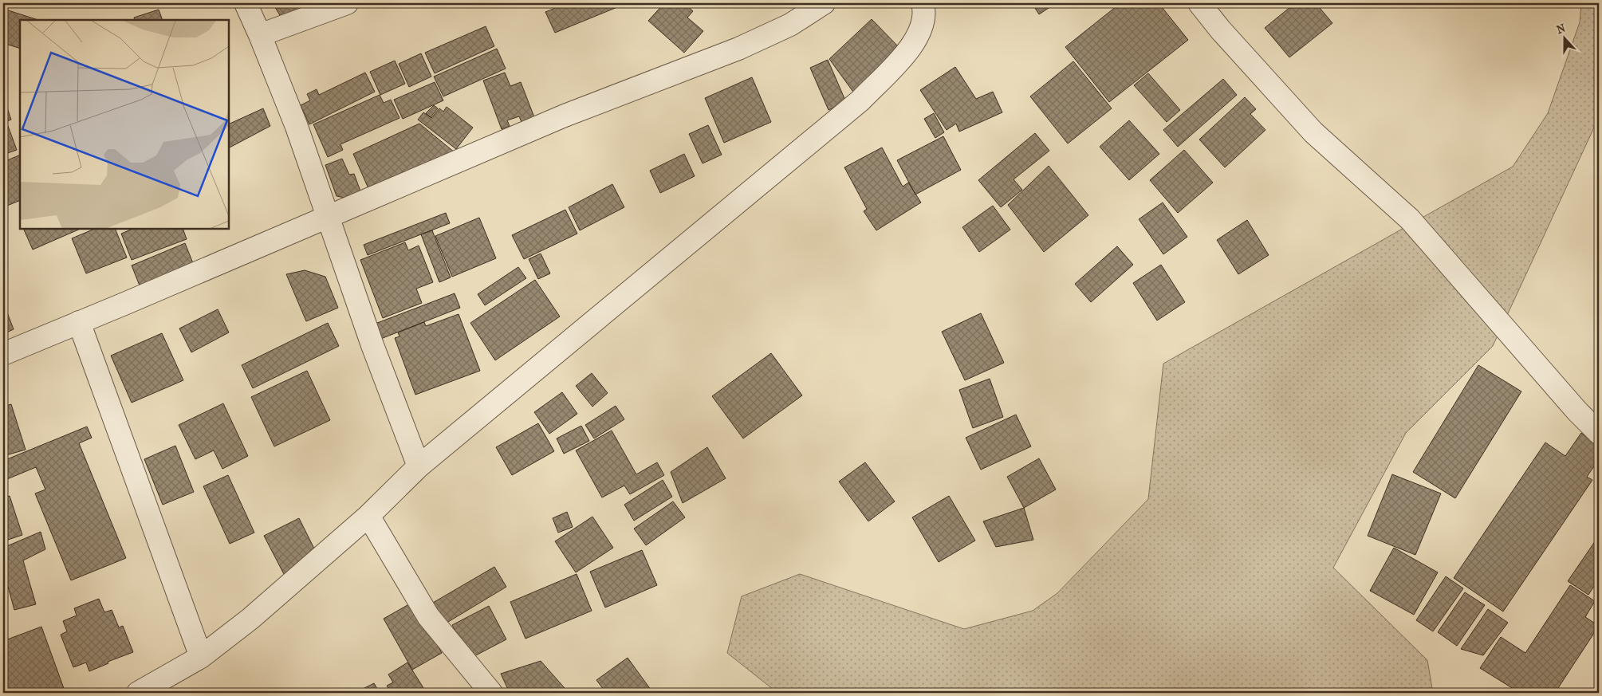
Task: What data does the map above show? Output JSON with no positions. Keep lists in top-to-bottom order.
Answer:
{
  "north": "top"
}
